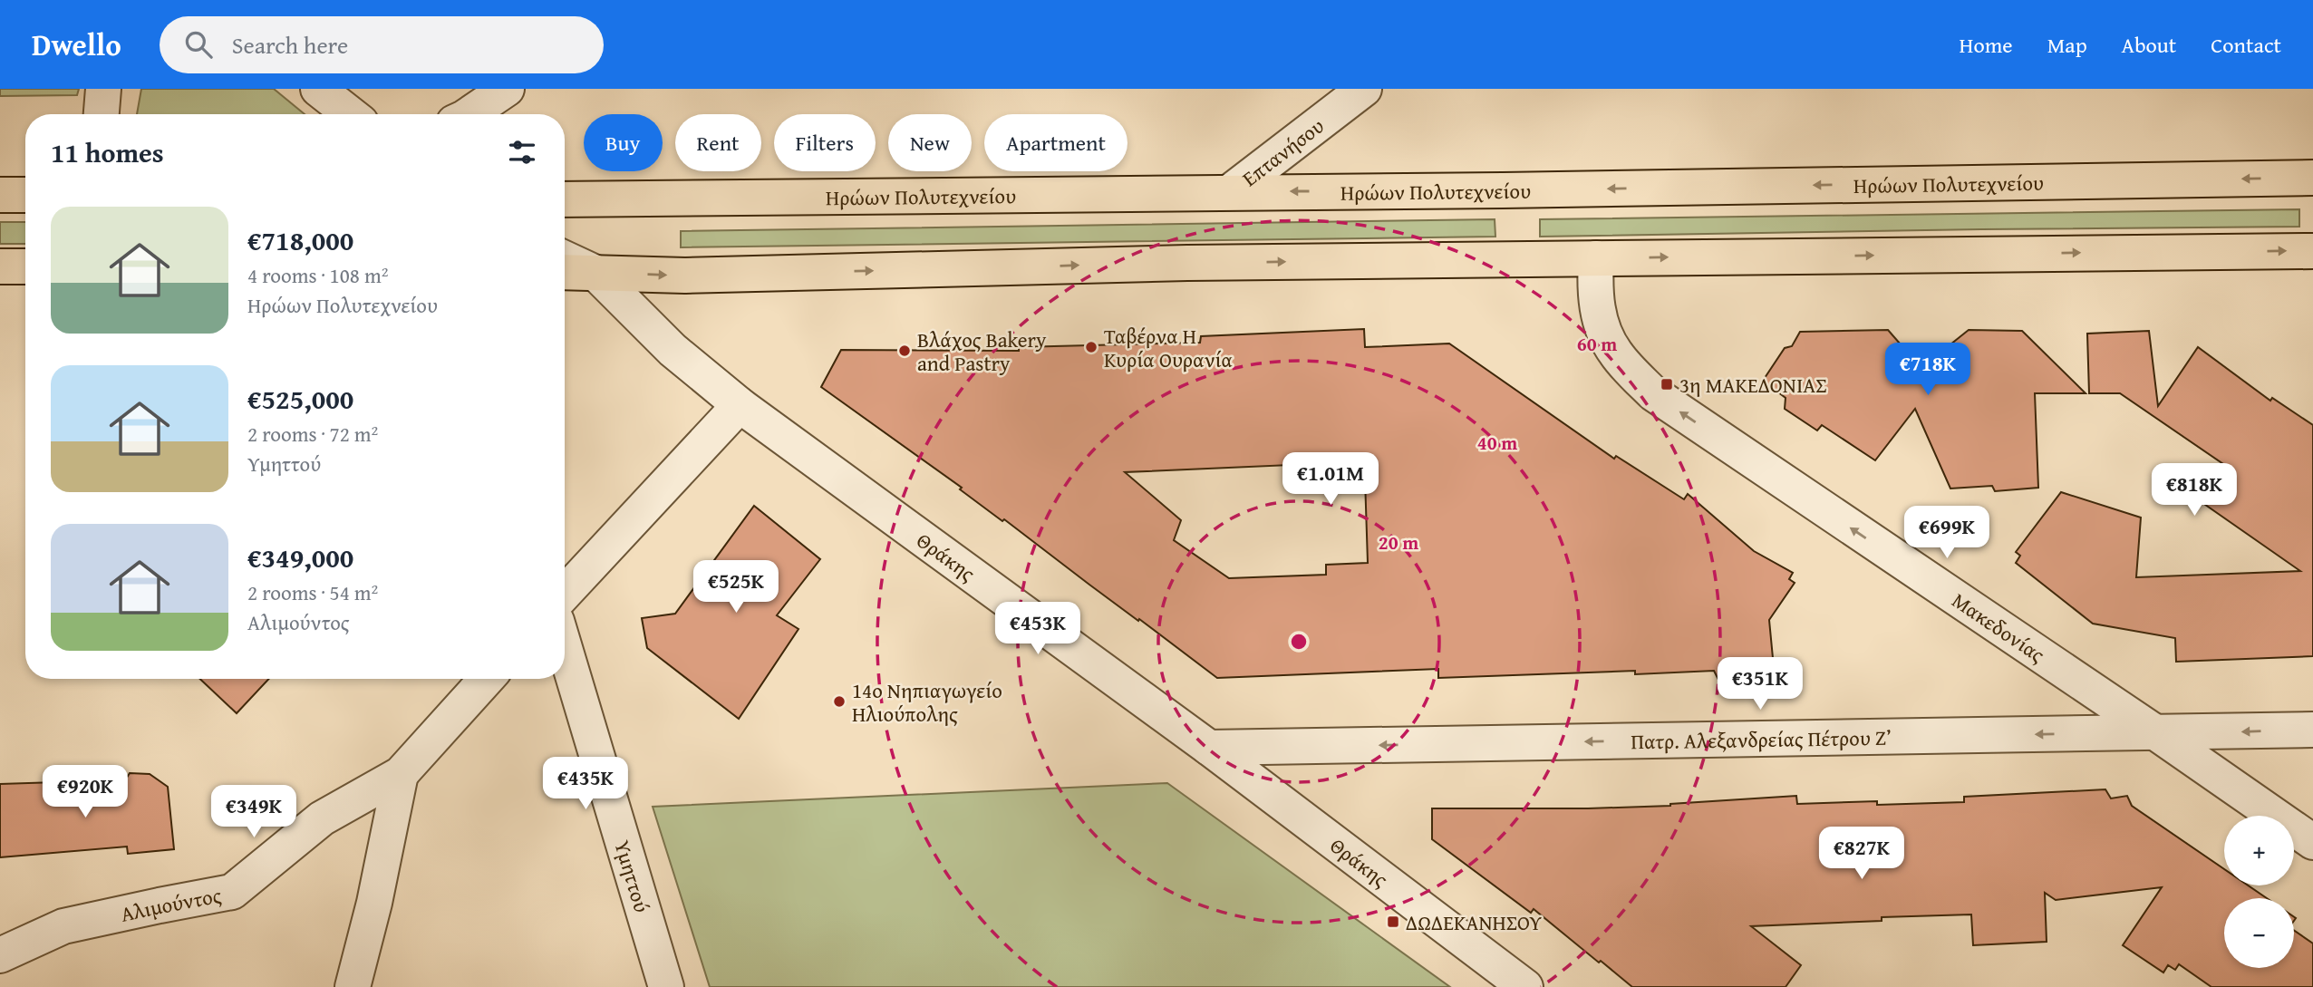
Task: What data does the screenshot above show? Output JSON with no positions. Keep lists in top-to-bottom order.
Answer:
{
  "streets": {
    "main road": ["Ηρώων Πολυτεχνείου"],
    "street": [
      "Επτανήσου",
      "Θράκης",
      "Μακεδονίας",
      "Πατρ. Αλεξανδρείας Πέτρου Ζ’",
      "Υμηττού",
      "Αλιμούντος"
    ]
  },
  "crossings": [
    ["Επτανήσου", "Ηρώων Πολυτεχνείου"],
    ["Θράκης", "Πατρ. Αλεξανδρείας Πέτρου Ζ’"],
    ["Μακεδονίας", "Πατρ. Αλεξανδρείας Πέτρου Ζ’"]
  ],
  "one_way": ["Μακεδονίας", "Πατρ. Αλεξανδρείας Πέτρου Ζ’"],
  "places": {
    "other": ["Ταβέρνα Η Κυρία Ουρανία", "Βλάχος Bakery and Pastry", "14ο Νηπιαγωγείο Ηλιούπολης"],
    "transit": ["3η ΜΑΚΕΔΟΝΙΑΣ", "ΔΩΔΕΚΑΝΗΣΟΥ"]
  },
  "page": {
    "header": "Dwello",
    "search": "Search here",
    "nav": [
      "Home",
      "Map",
      "About",
      "Contact"
    ],
    "chip": [
      "Buy",
      "Rent",
      "Filters",
      "New",
      "Apartment"
    ],
    "heading": "11 homes",
    "list": [
      {
        "name": "€718,000",
        "note": "4 rooms · 108 m² · Ηρώων Πολυτεχνείου"
      },
      {
        "name": "€525,000",
        "note": "2 rooms · 72 m² · Υμηττού"
      },
      {
        "name": "€349,000",
        "note": "2 rooms · 54 m² · Αλιμούντος"
      }
    ],
    "price": [
      "€718K",
      "€1.01M",
      "€818K",
      "€699K",
      "€525K",
      "€453K",
      "€351K",
      "€435K",
      "€920K",
      "€349K",
      "€827K"
    ],
    "map_buttons": ["+", "−"]
  },
  "rings": ["60 m", "40 m", "20 m"]
}
